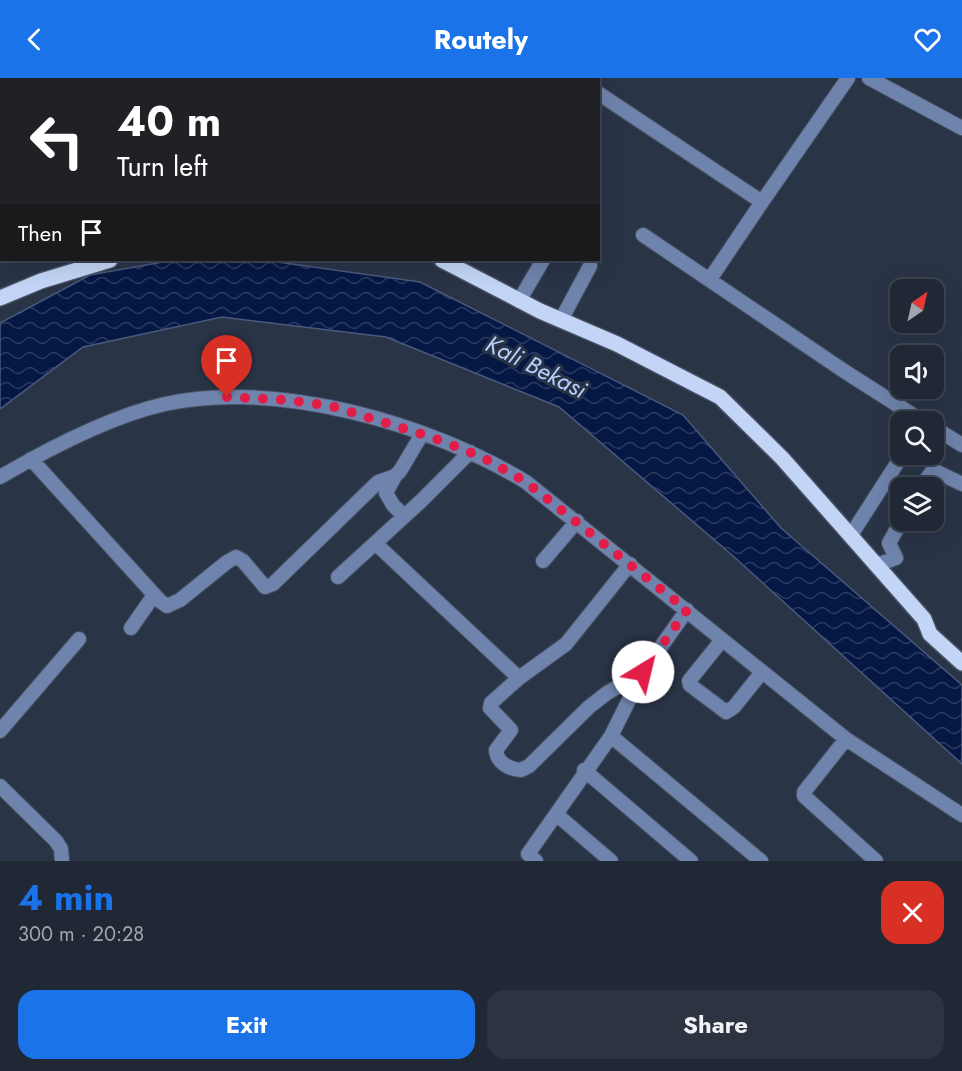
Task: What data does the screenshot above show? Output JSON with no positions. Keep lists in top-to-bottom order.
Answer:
{
  "water": ["Kali Bekasi"],
  "north": "top right",
  "page": {
    "header": "Routely",
    "turn": ["40 m", "Turn left"],
    "then": "Then",
    "heading": ["4 min", "300 m · 20:28"],
    "buttons": ["Exit", "Share"]
  }
}
